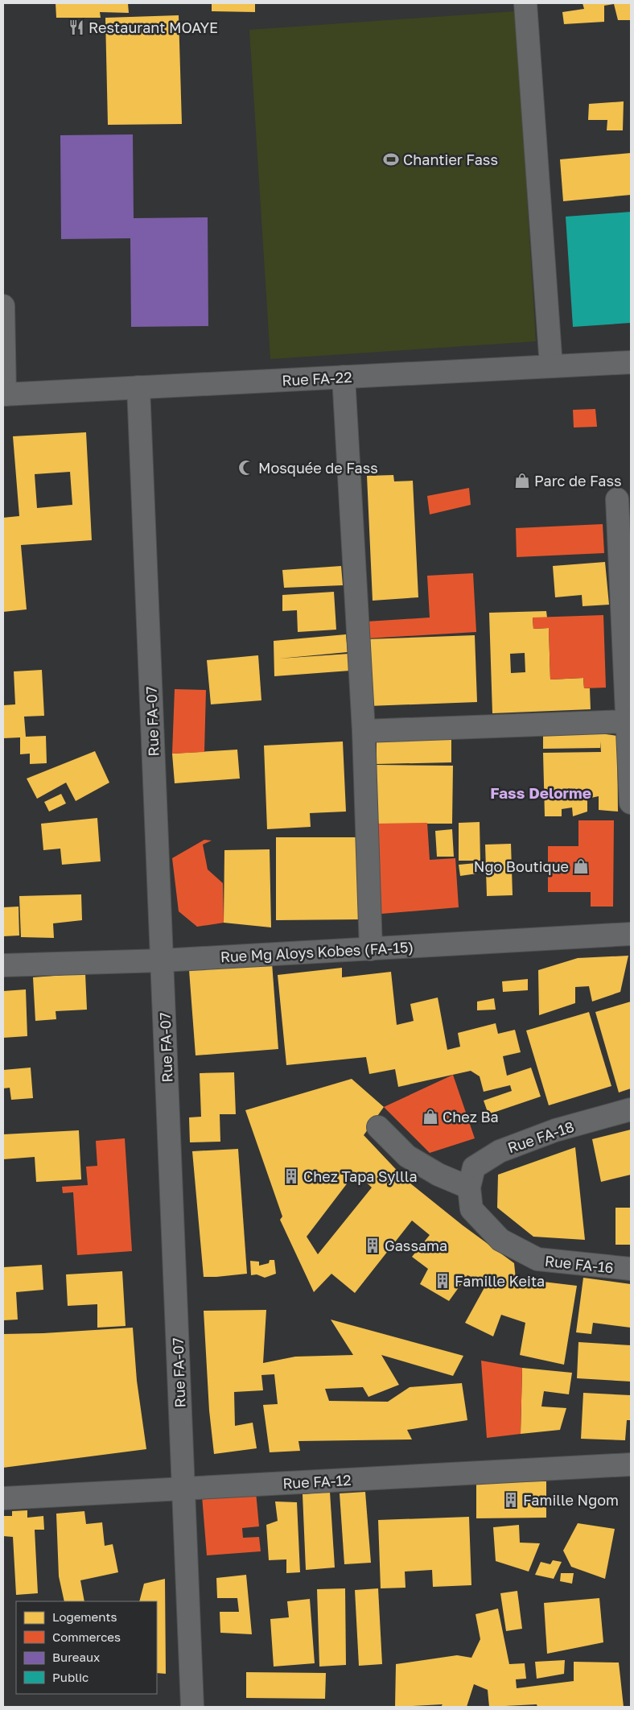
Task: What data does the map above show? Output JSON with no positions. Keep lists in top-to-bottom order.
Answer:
{
  "streets": {
    "street": [
      "Rue FA-22",
      "Rue FA-07",
      "Rue Mg Aloys Kobes (FA-15)",
      "Rue FA-18",
      "Rue FA-16",
      "Rue FA-12"
    ]
  },
  "crossings": [
    ["Rue FA-22", "Rue FA-07"],
    ["Rue FA-07", "Rue Mg Aloys Kobes (FA-15)"],
    ["Rue FA-07", "Rue FA-12"],
    ["Rue FA-18", "Rue FA-16"]
  ],
  "districts": ["Fass Delorme"],
  "places": {
    "restaurant": ["Restaurant MOAYE"],
    "sports": ["Chantier Fass"],
    "mosque": ["Mosquée de Fass"],
    "shop": ["Parc de Fass", "Ngo Boutique", "Chez Ba"],
    "building": [
      "Chez Tapa Syllla",
      "Gassama",
      "Famille Keita",
      "Famille Ngom"
    ]
  },
  "legend": [
    "Logements",
    "Commerces",
    "Bureaux",
    "Public"
  ]
}
